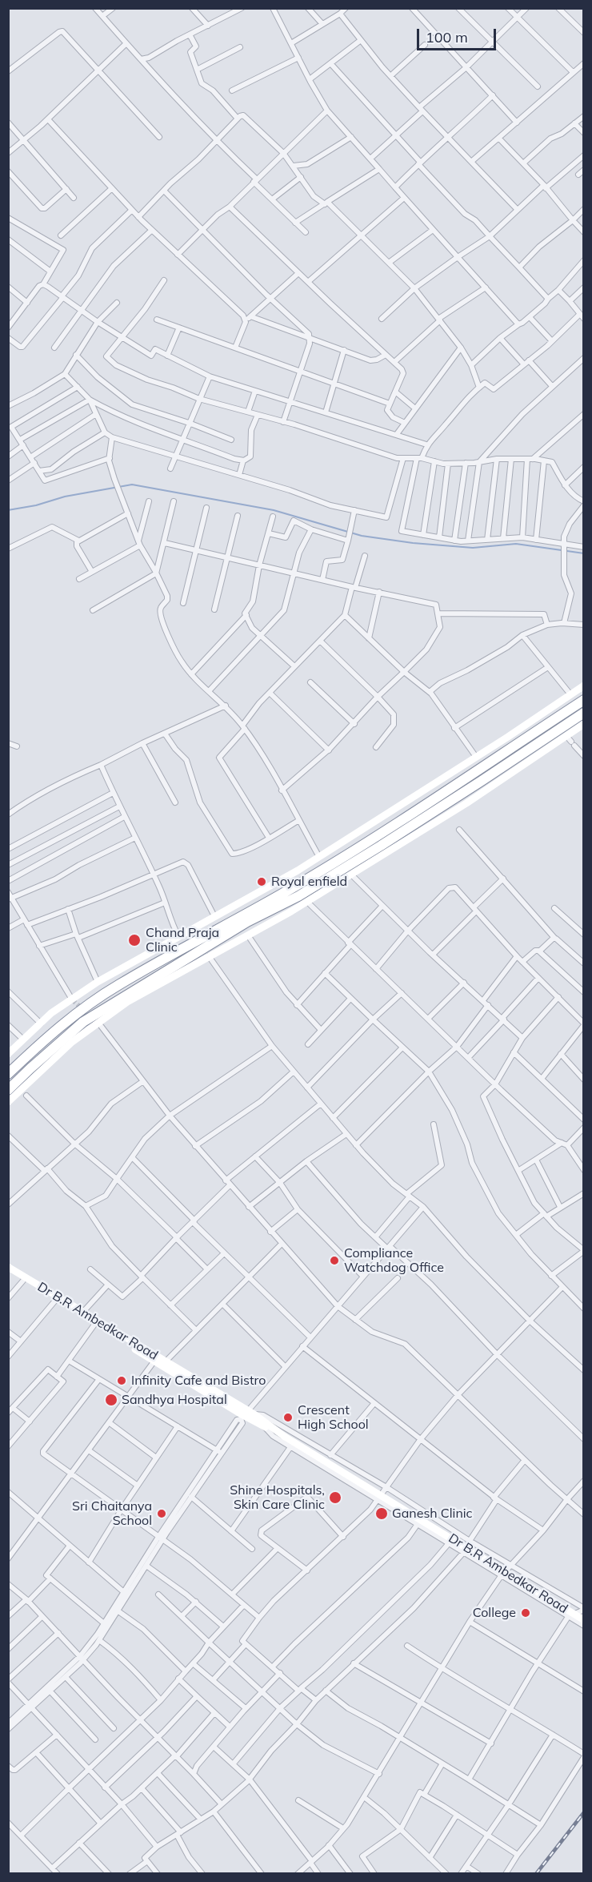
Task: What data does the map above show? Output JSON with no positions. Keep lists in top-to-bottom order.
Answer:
{
  "streets": {
    "street": ["Dr B.R Ambedkar Road"]
  },
  "places": [
    "Royal enfield",
    "Chand Praja Clinic",
    "Compliance Watchdog Office",
    "Infinity Cafe and Bistro",
    "Sandhya Hospital",
    "Crescent High School",
    "Shine Hospitals, Skin Care Clinic",
    "Sri Chaitanya School",
    "Ganesh Clinic",
    "College"
  ],
  "scale_bar": "100 m"
}
